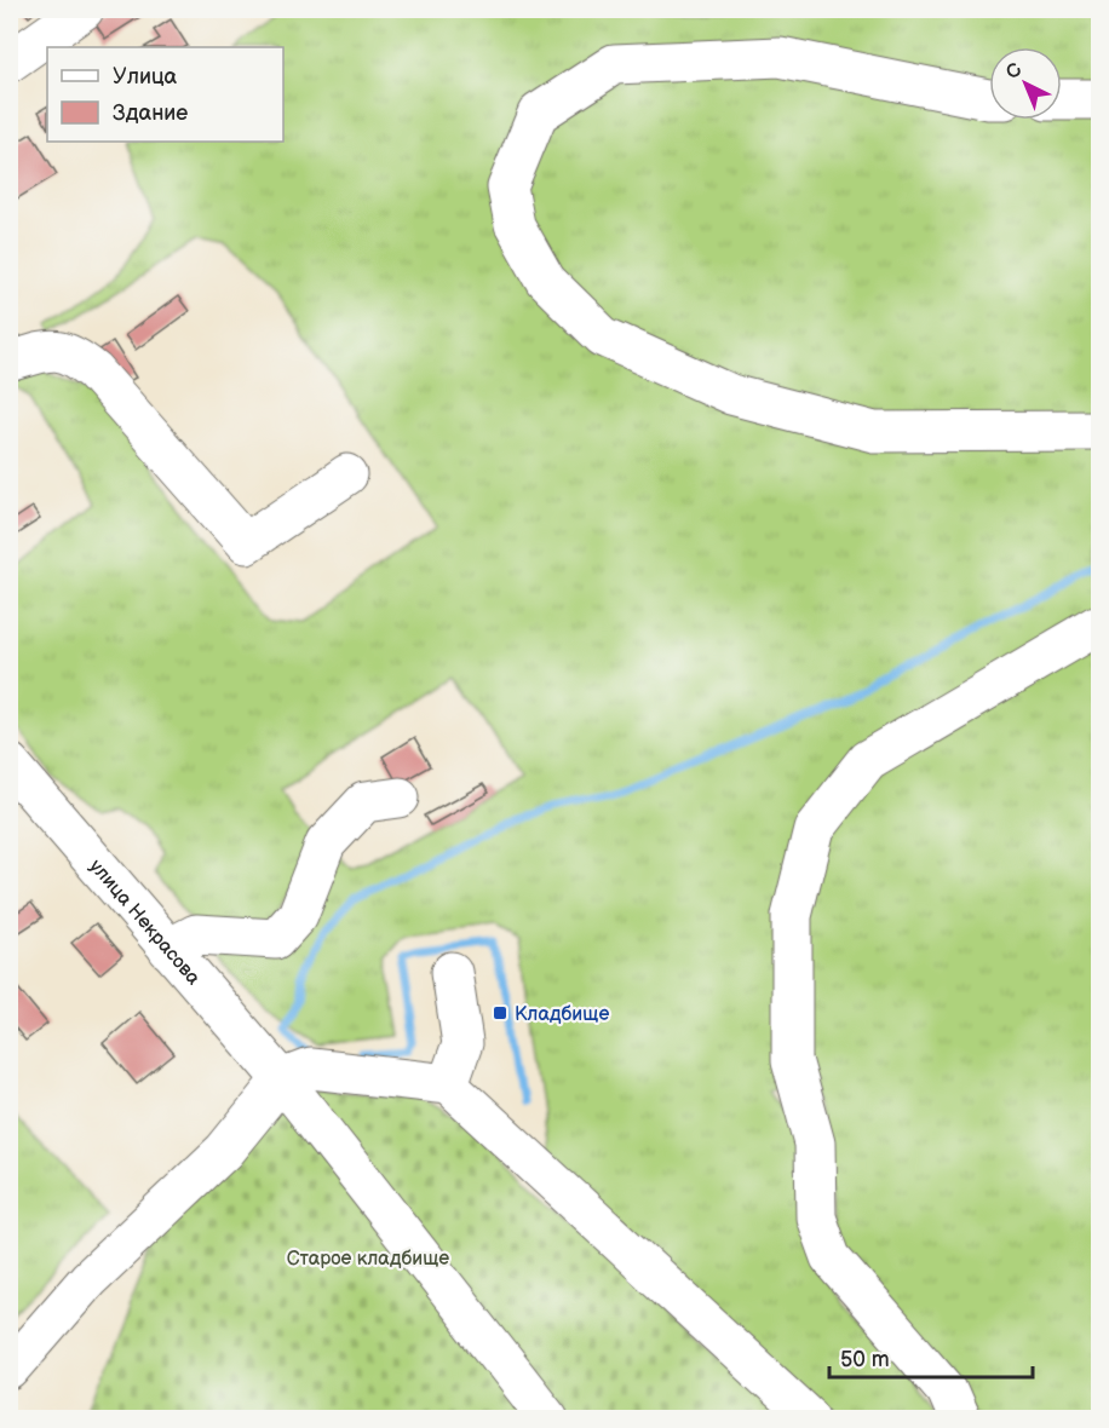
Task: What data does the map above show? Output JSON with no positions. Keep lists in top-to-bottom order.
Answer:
{
  "streets": {
    "street": ["улица Некрасова"]
  },
  "parks": ["Старое кладбище"],
  "places": {
    "transit": ["Кладбище"]
  },
  "legend": ["Улица", "Здание"],
  "scale_bar": "50 m",
  "north": "top left"
}
